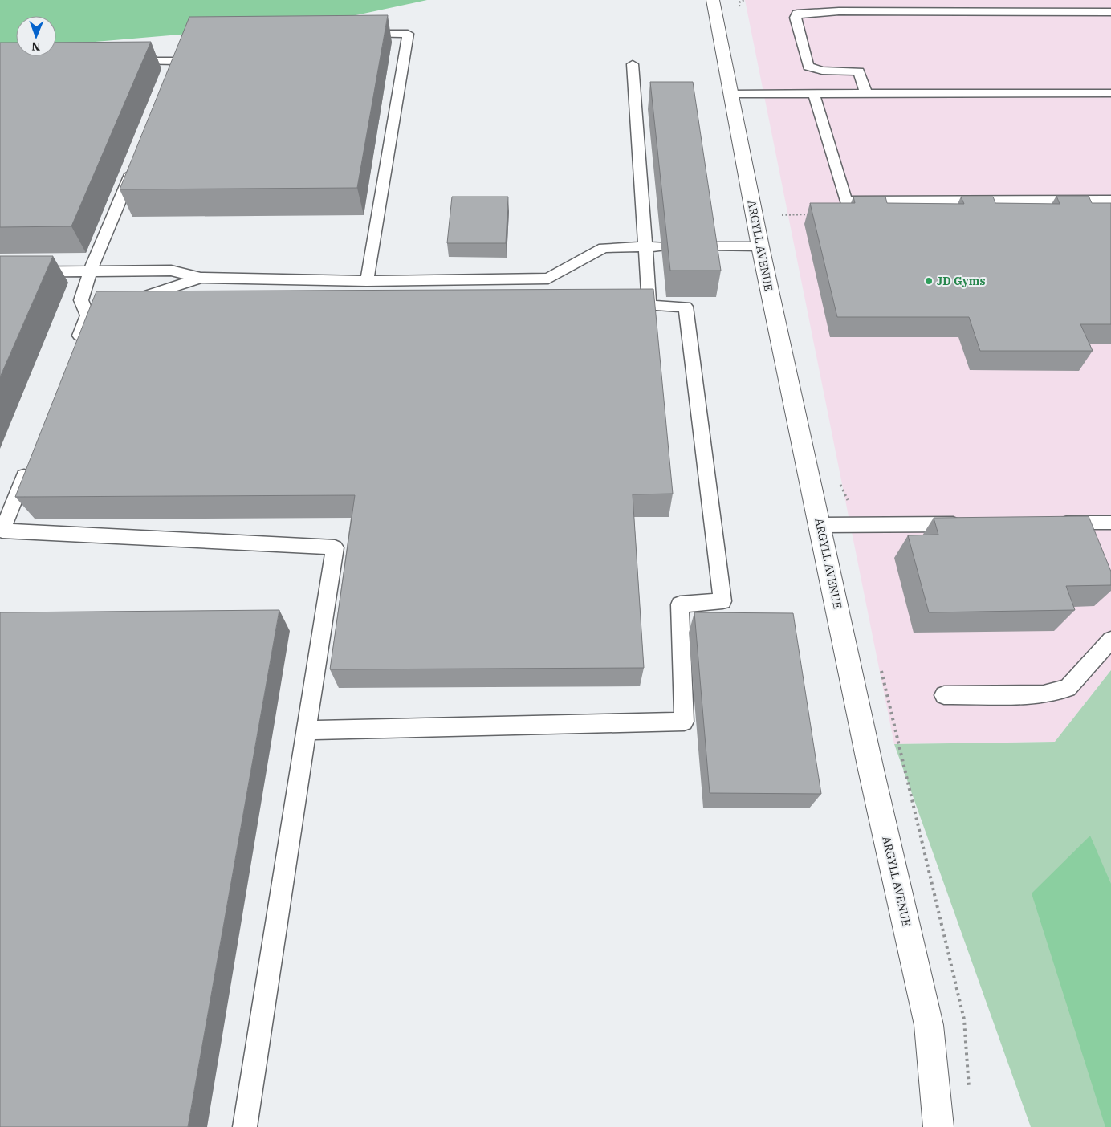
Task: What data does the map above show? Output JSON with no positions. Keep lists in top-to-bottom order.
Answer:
{
  "streets": {
    "street": ["ARGYLL AVENUE"]
  },
  "places": ["JD Gyms"],
  "north": "bottom"
}
